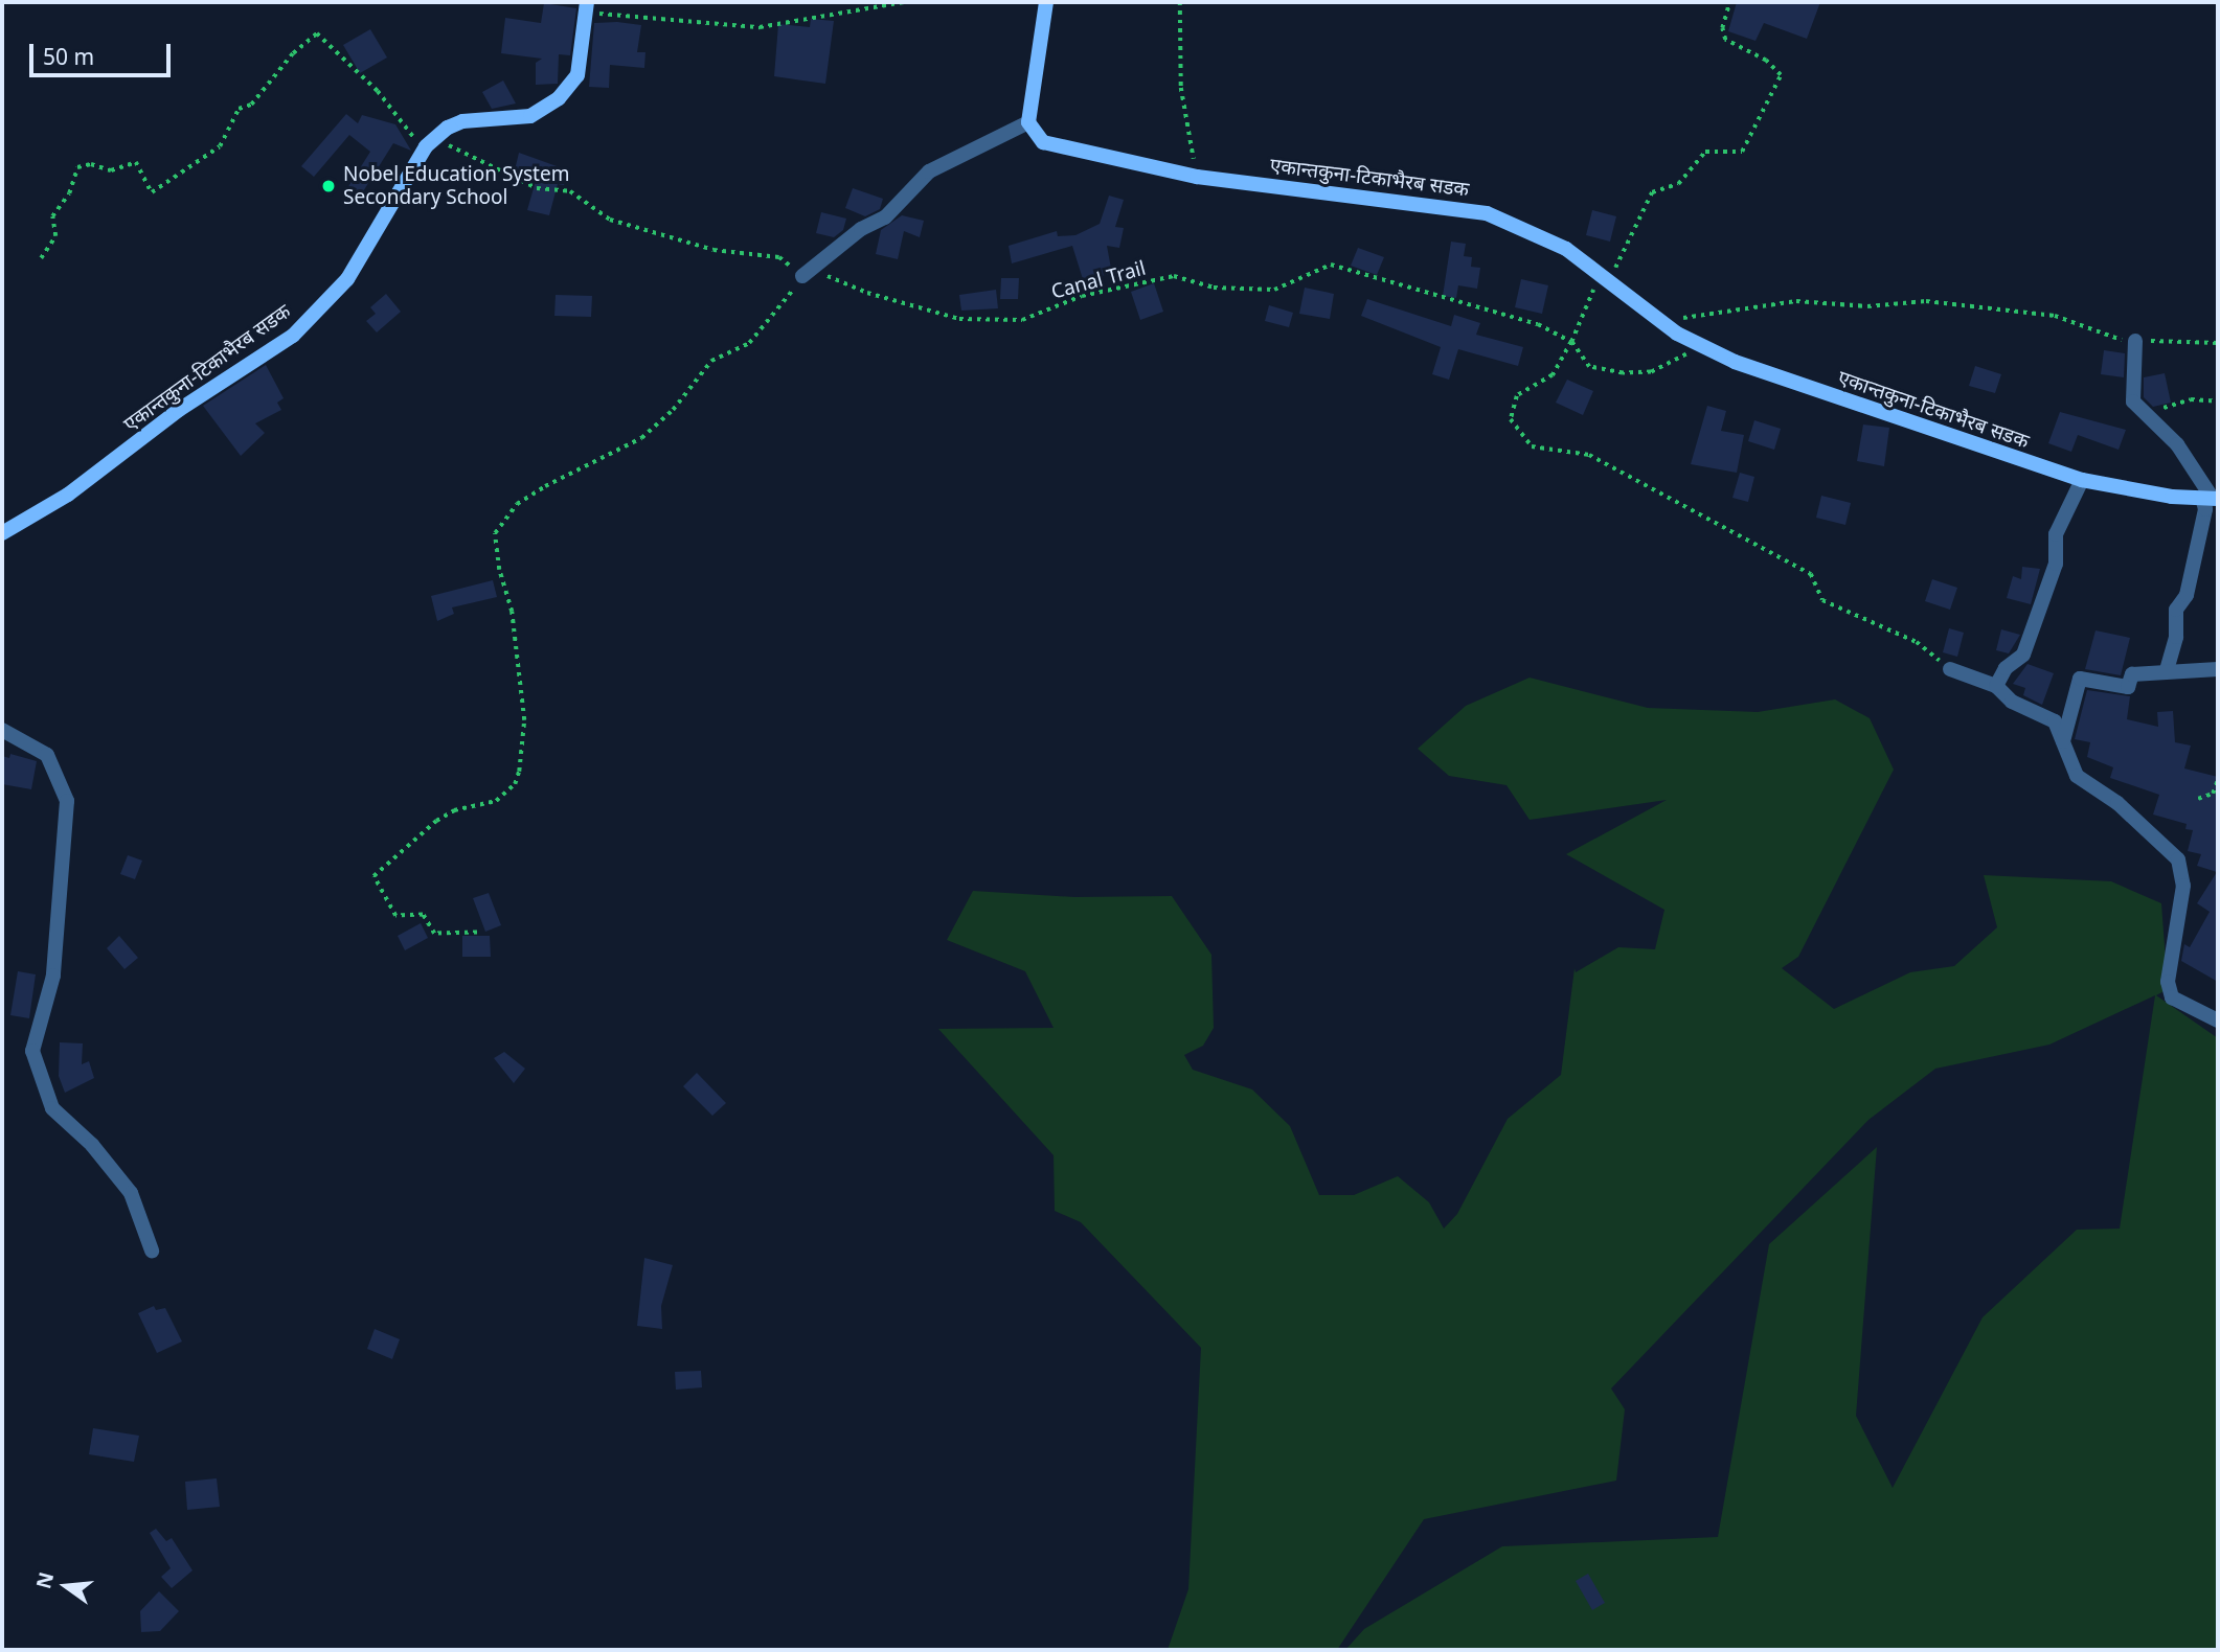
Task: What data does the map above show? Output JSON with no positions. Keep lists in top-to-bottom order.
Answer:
{
  "streets": {
    "main road": ["एकान्तकुना-टिकाभैरब सडक"],
    "path": ["Canal Trail"]
  },
  "places": ["Nobel Education System Secondary School"],
  "scale_bar": "50 m",
  "north": "left"
}
